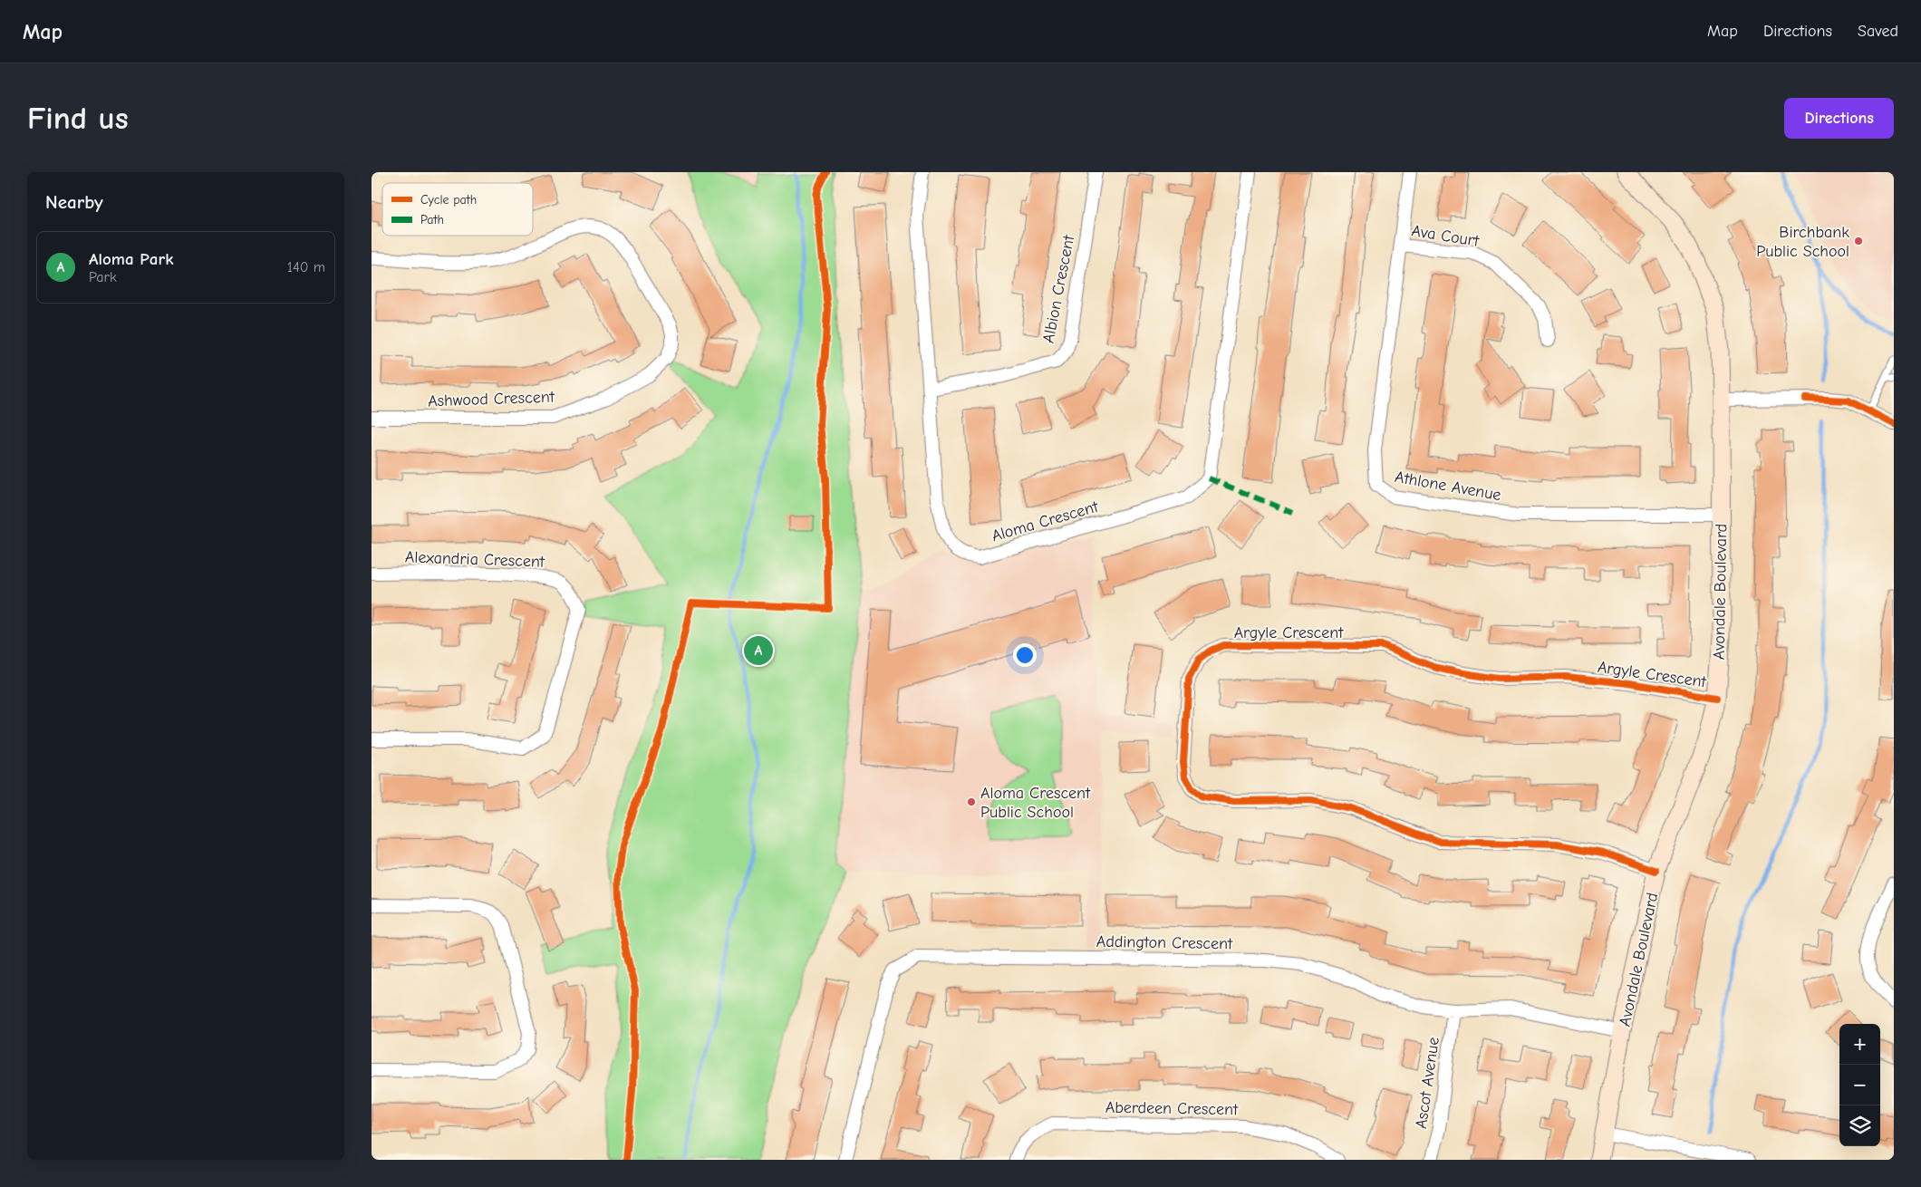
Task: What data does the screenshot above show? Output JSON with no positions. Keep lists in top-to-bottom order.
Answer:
{
  "streets": {
    "street": [
      "Ava Court",
      "Albion Crescent",
      "Ashwood Crescent",
      "Athlone Avenue",
      "Aloma Crescent",
      "Alexandria Crescent",
      "Avondale Boulevard",
      "Argyle Crescent",
      "Addington Crescent",
      "Ascot Avenue",
      "Aberdeen Crescent"
    ]
  },
  "crossings": [
    ["Ava Court", "Athlone Avenue"],
    ["Albion Crescent", "Aloma Crescent"],
    ["Athlone Avenue", "Avondale Boulevard"],
    ["Avondale Boulevard", "Argyle Crescent"],
    ["Avondale Boulevard", "Addington Crescent"],
    ["Addington Crescent", "Ascot Avenue"]
  ],
  "places": ["Birchbank Public School", "Aloma Crescent Public School"],
  "legend": ["Cycle path", "Path"],
  "page": {
    "header": "Map",
    "nav": ["Map", "Directions", "Saved"],
    "buttons": "Directions",
    "title": "Find us",
    "heading": "Nearby",
    "list": [
      {
        "mark": "A",
        "name": "Aloma Park",
        "note": "Park",
        "value": "140 m"
      }
    ],
    "pins": "A",
    "map_buttons": ["+", "−"]
  }
}
